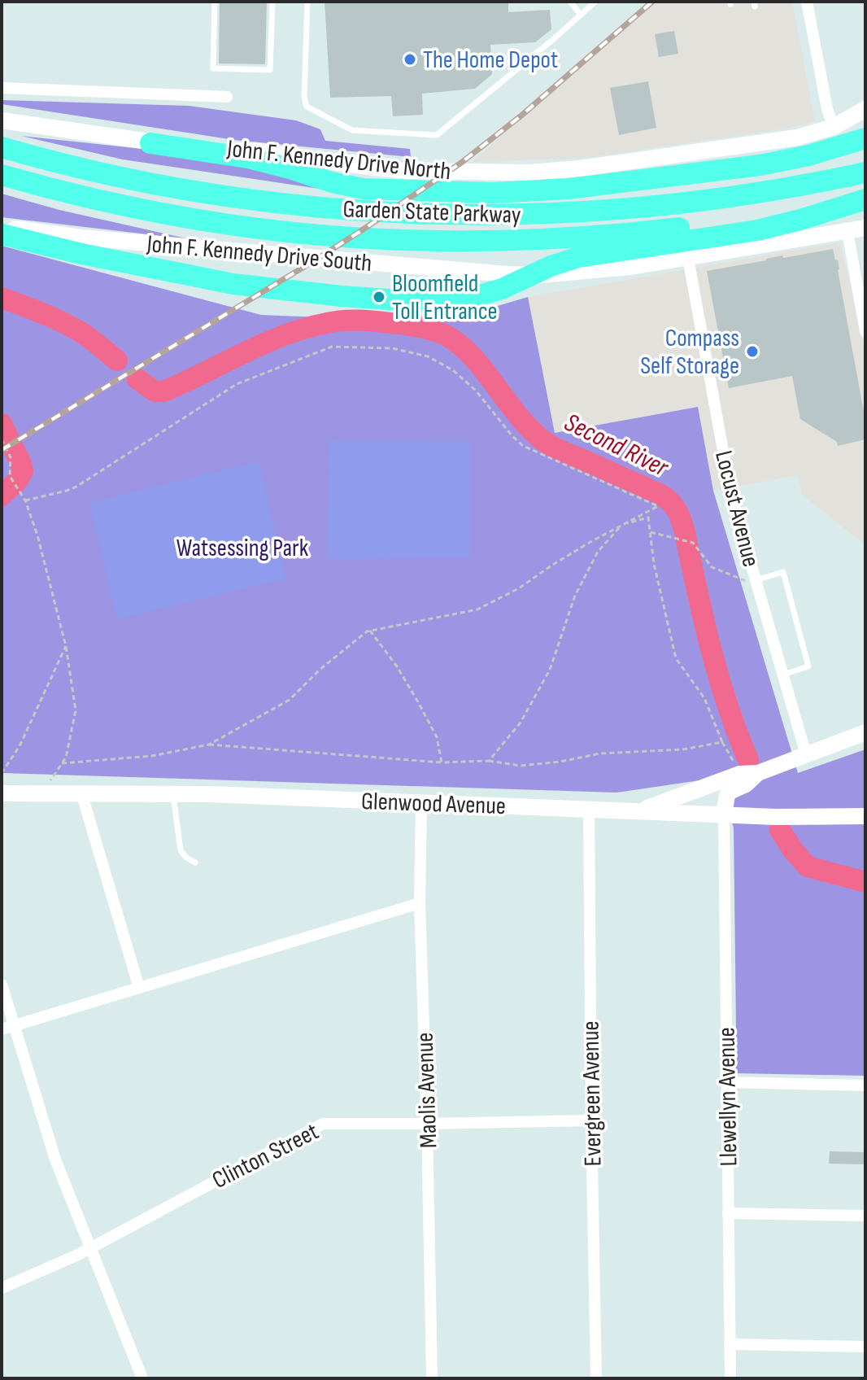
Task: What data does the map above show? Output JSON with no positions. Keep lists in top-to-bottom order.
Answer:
{
  "streets": {
    "highway": ["Garden State Parkway"],
    "main road": ["John F. Kennedy Drive North", "John F. Kennedy Drive South", "Glenwood Avenue"],
    "street": [
      "Locust Avenue",
      "Maolis Avenue",
      "Evergreen Avenue",
      "Llewellyn Avenue",
      "Clinton Street"
    ]
  },
  "crossings": [
    ["John F. Kennedy Drive South", "Locust Avenue"],
    ["Glenwood Avenue", "Maolis Avenue"],
    ["Glenwood Avenue", "Evergreen Avenue"],
    ["Glenwood Avenue", "Llewellyn Avenue"],
    ["Maolis Avenue", "Clinton Street"],
    ["Evergreen Avenue", "Clinton Street"]
  ],
  "water": ["Second River"],
  "parks": ["Watsessing Park"],
  "places": ["The Home Depot", "Bloomfield Toll Entrance", "Compass Self Storage"]
}
